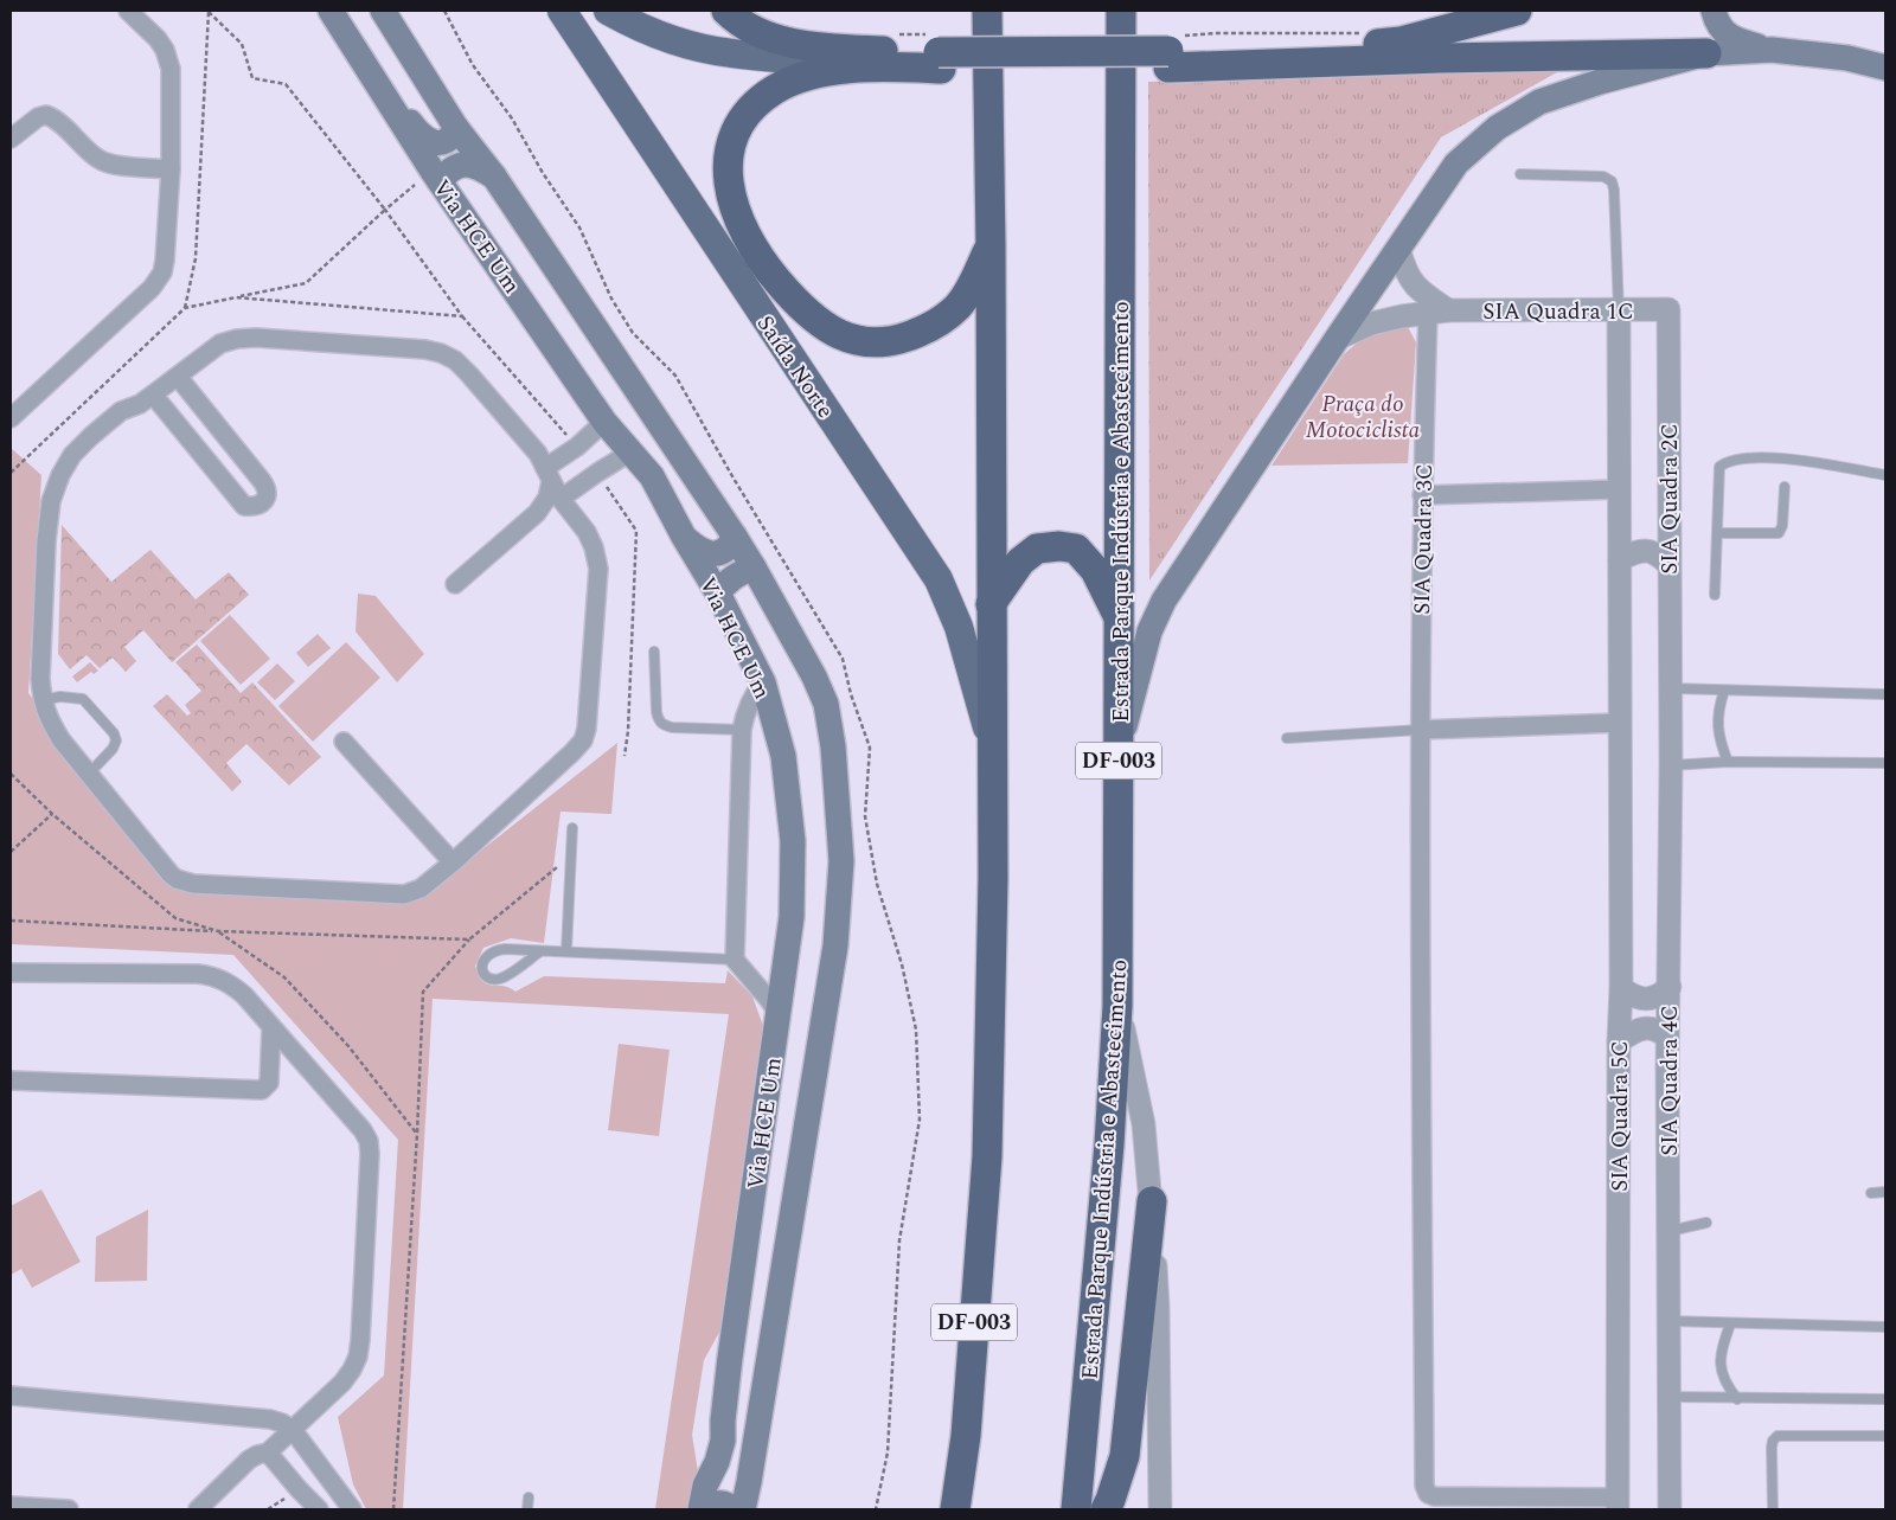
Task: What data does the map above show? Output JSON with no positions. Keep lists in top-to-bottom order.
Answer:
{
  "streets": {
    "highway": ["Estrada Parque Indústria e Abastecimento", "DF-003"],
    "main road": ["Via HCE Um", "Saída Norte"],
    "street": [
      "SIA Quadra 1C",
      "SIA Quadra 2C",
      "SIA Quadra 3C",
      "SIA Quadra 4C",
      "SIA Quadra 5C"
    ]
  },
  "crossings": [
    ["SIA Quadra 1C", "SIA Quadra 2C"],
    ["SIA Quadra 1C", "SIA Quadra 3C"],
    ["Saída Norte", "DF-003"],
    ["SIA Quadra 2C", "SIA Quadra 4C"]
  ],
  "parks": ["Praça do Motociclista"]
}
